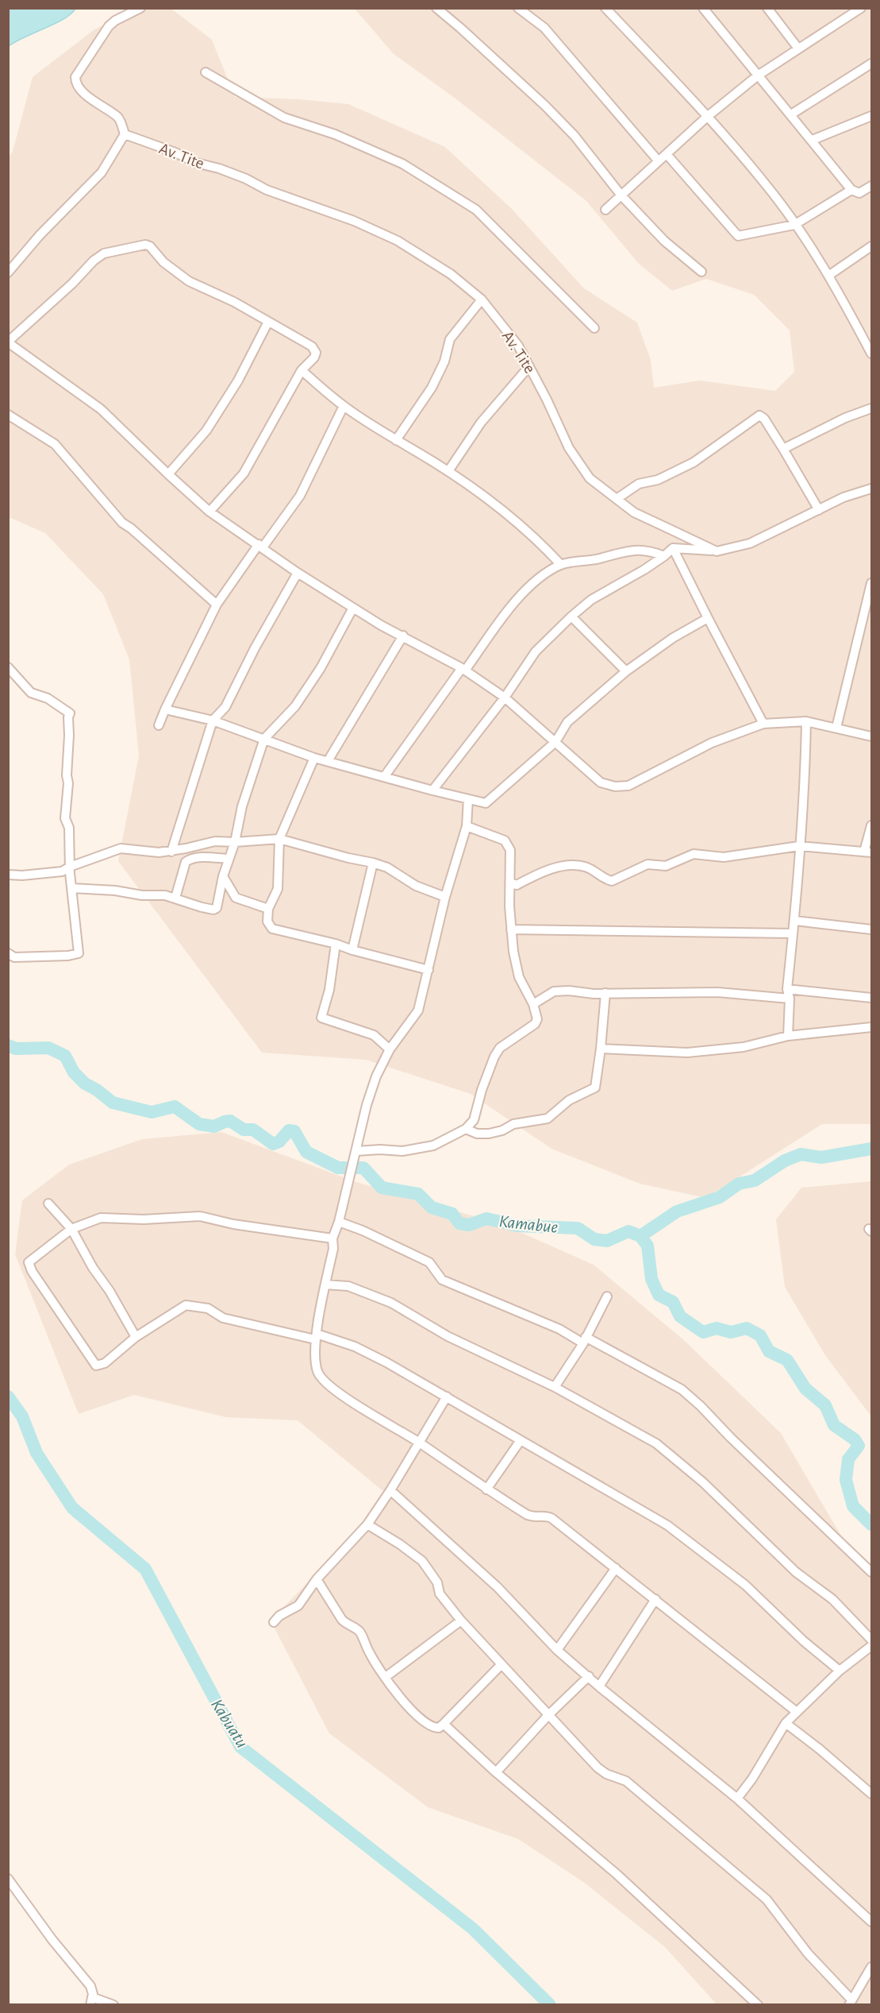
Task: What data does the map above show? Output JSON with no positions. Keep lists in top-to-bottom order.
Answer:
{
  "streets": {
    "street": ["Av. Tite"]
  },
  "water": ["Kamabue", "Kabuatu"]
}
